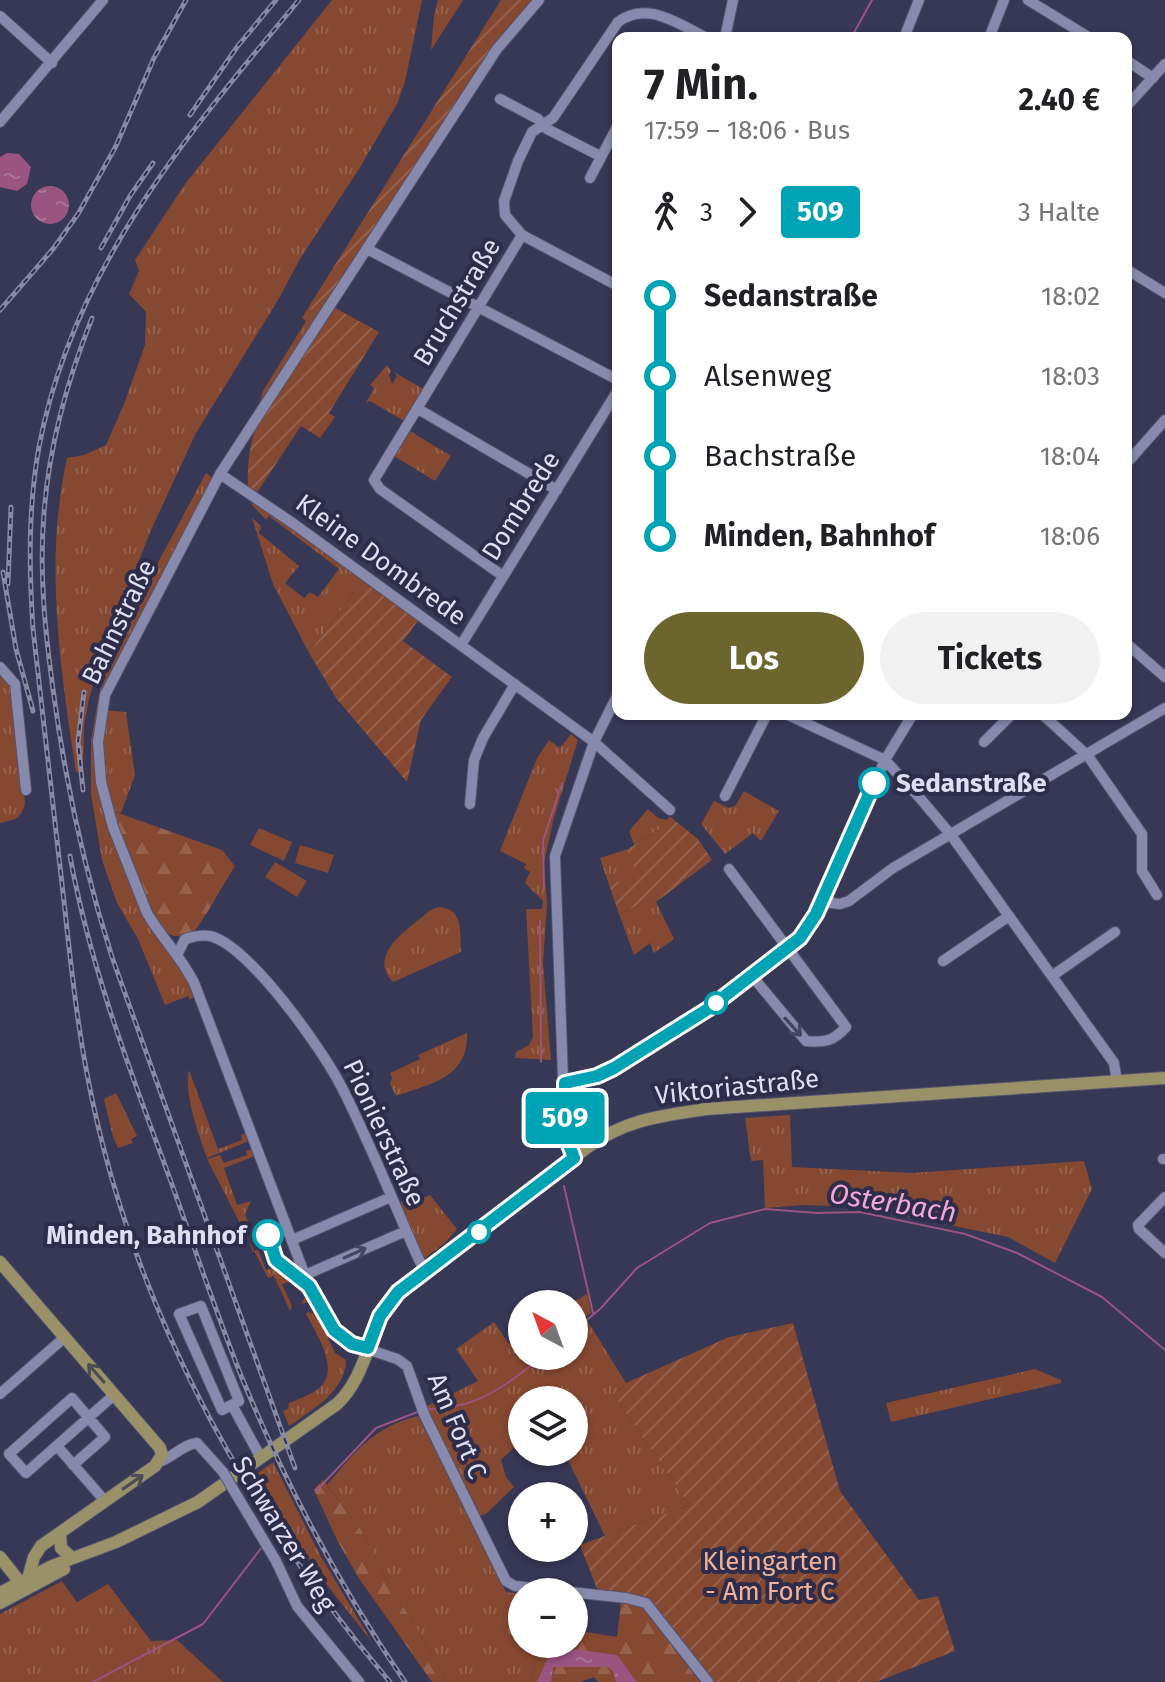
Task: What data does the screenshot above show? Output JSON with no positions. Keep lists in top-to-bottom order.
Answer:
{
  "streets": {
    "main road": ["Viktoriastraße"],
    "street": [
      "Bruchstraße",
      "Dombrede",
      "Kleine Dombrede",
      "Bahnstraße",
      "Pionierstraße",
      "Am Fort C",
      "Schwarzer Weg"
    ]
  },
  "crossings": [
    ["Bruchstraße", "Dombrede"],
    ["Dombrede", "Kleine Dombrede"],
    ["Kleine Dombrede", "Bahnstraße"],
    ["Bahnstraße", "Viktoriastraße"],
    ["Bahnstraße", "Pionierstraße"],
    ["Bahnstraße", "Am Fort C"],
    ["Viktoriastraße", "Pionierstraße"],
    ["Viktoriastraße", "Am Fort C"]
  ],
  "water": ["Osterbach"],
  "parks": ["Kleingarten - Am Fort C"],
  "places": ["Sedanstraße", "Minden, Bahnhof"],
  "lines": ["bus line 509"],
  "north": "top left",
  "page": {
    "on_map": "509",
    "heading": ["7 Min.", "17:59 – 18:06 · Bus", "2.40 €"],
    "legs": ["3", "509", "3 Halte"],
    "list": [
      {
        "name": "Sedanstraße",
        "value": "18:02"
      },
      {
        "name": "Alsenweg",
        "value": "18:03"
      },
      {
        "name": "Bachstraße",
        "value": "18:04"
      },
      {
        "name": "Minden, Bahnhof",
        "value": "18:06"
      }
    ],
    "buttons": ["Los", "Tickets"],
    "map_buttons": ["+", "−"]
  }
}
